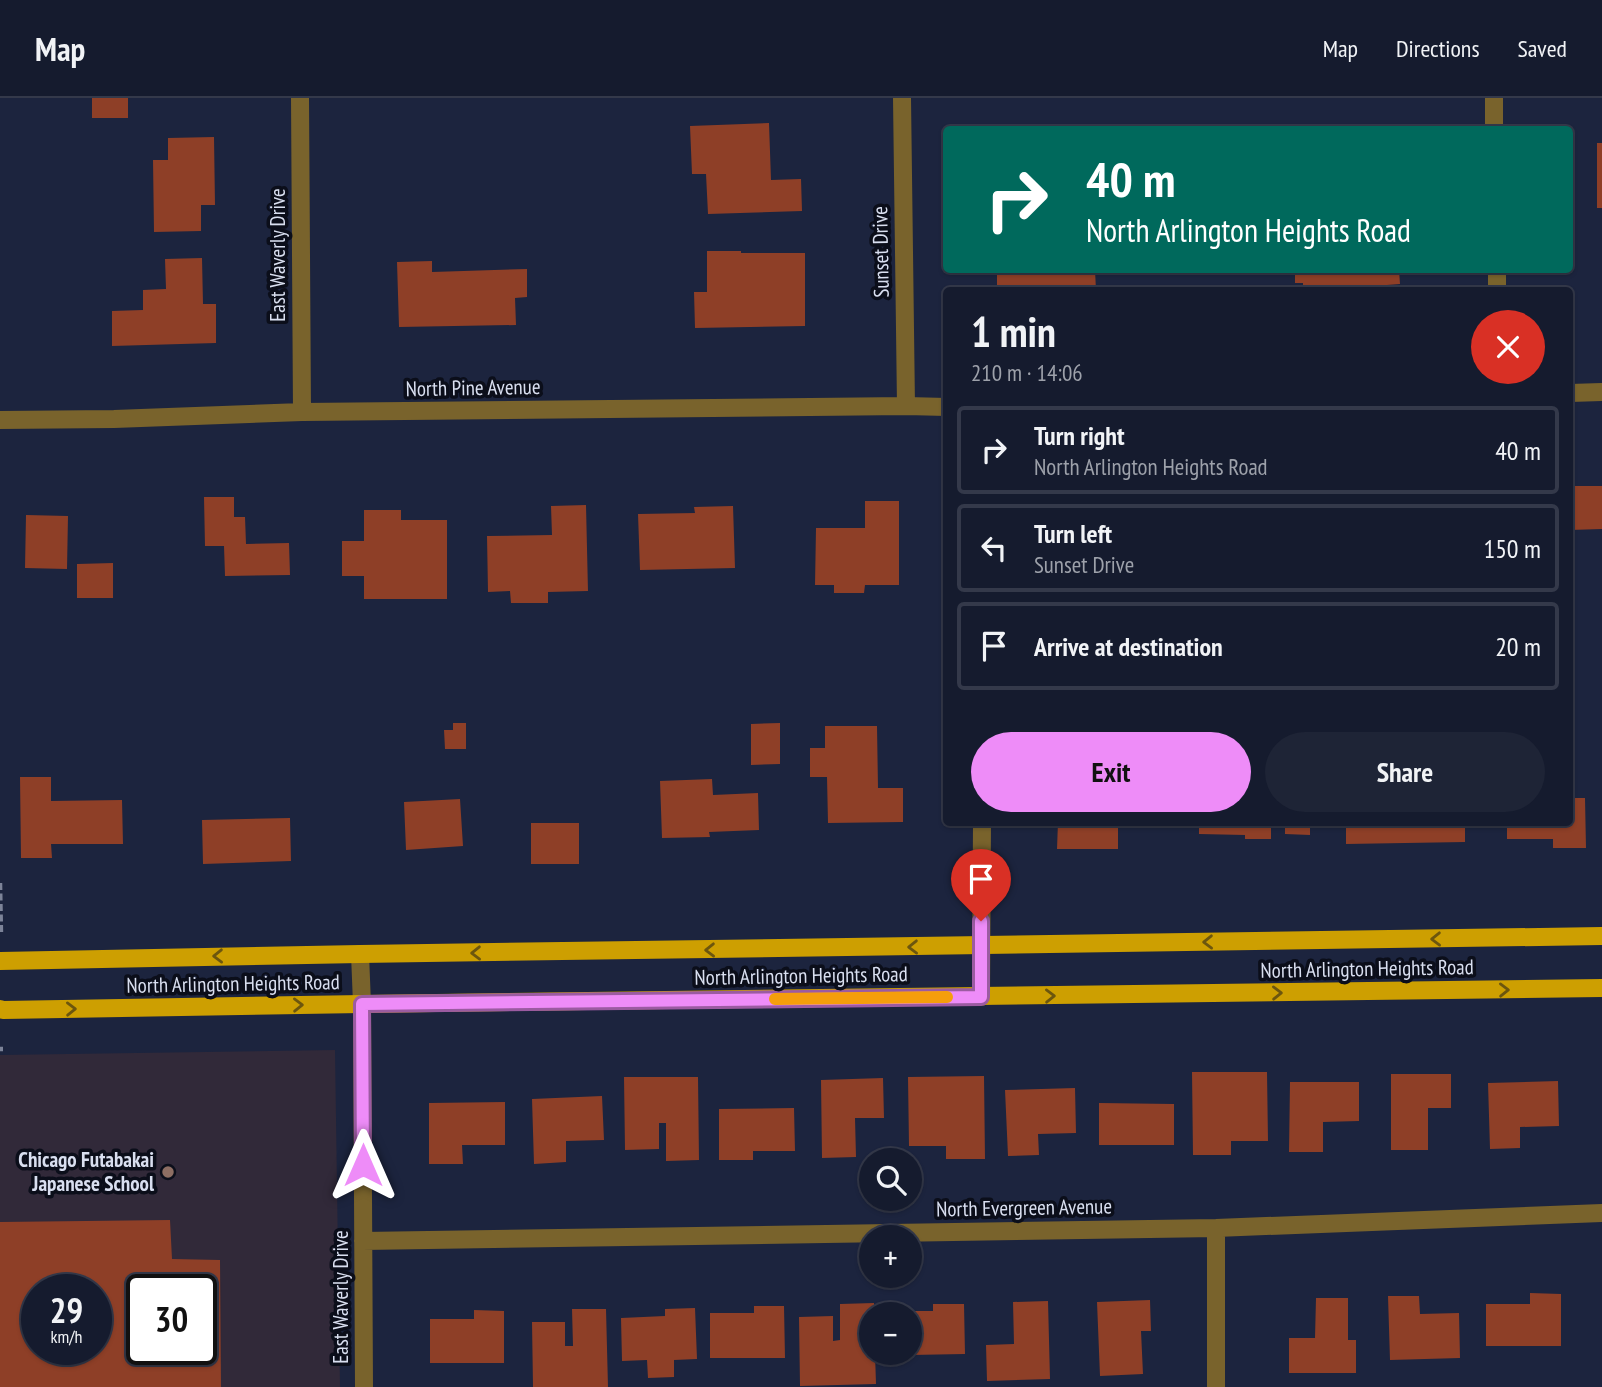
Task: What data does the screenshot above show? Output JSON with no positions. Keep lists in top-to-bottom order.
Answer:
{
  "streets": {
    "main road": ["North Arlington Heights Road"],
    "street": [
      "Sunset Drive",
      "East Waverly Drive",
      "North Pine Avenue",
      "North Evergreen Avenue"
    ]
  },
  "crossings": [
    ["Sunset Drive", "North Pine Avenue"],
    ["East Waverly Drive", "North Pine Avenue"],
    ["East Waverly Drive", "North Arlington Heights Road"],
    ["East Waverly Drive", "North Evergreen Avenue"]
  ],
  "places": ["Chicago Futabakai Japanese School"],
  "page": {
    "header": "Map",
    "nav": ["Map", "Directions", "Saved"],
    "turn": ["40 m", "North Arlington Heights Road"],
    "heading": ["1 min", "210 m · 14:06"],
    "list": [
      {
        "name": "Turn right",
        "note": "North Arlington Heights Road",
        "value": "40 m"
      },
      {
        "name": "Turn left",
        "note": "Sunset Drive",
        "value": "150 m"
      },
      {
        "name": "Arrive at destination",
        "value": "20 m"
      }
    ],
    "buttons": ["Exit", "Share"],
    "map_buttons": ["+", "−"],
    "speed": "29 km/h",
    "limit": "30"
  }
}
